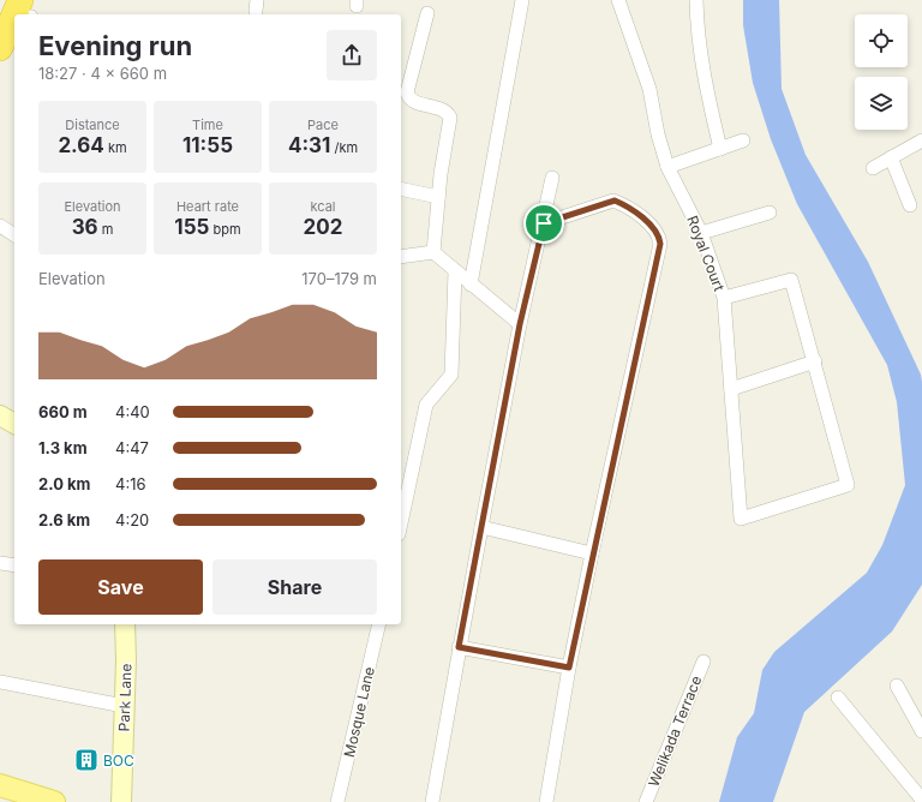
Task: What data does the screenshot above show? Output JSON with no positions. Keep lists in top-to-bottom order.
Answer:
{
  "streets": {
    "street": [
      "Royal Court",
      "Park Lane",
      "Mosque Lane",
      "Welikada Terrace"
    ]
  },
  "places": {
    "building": ["BOC"]
  },
  "page": {
    "heading": ["Evening run", "18:27 · 4 × 660 m"],
    "stats": [
      ["Distance", "2.64 km"],
      ["Time", "11:55"],
      ["Pace", "4:31 /km"],
      ["Elevation", "36 m"],
      ["Heart rate", "155 bpm"],
      ["kcal", "202"]
    ],
    "chart": ["Elevation", "170–179 m"],
    "list": [
      {
        "name": "660 m",
        "note": "4:40"
      },
      {
        "name": "1.3 km",
        "note": "4:47"
      },
      {
        "name": "2.0 km",
        "note": "4:16"
      },
      {
        "name": "2.6 km",
        "note": "4:20"
      }
    ],
    "buttons": ["Save", "Share"]
  }
}
